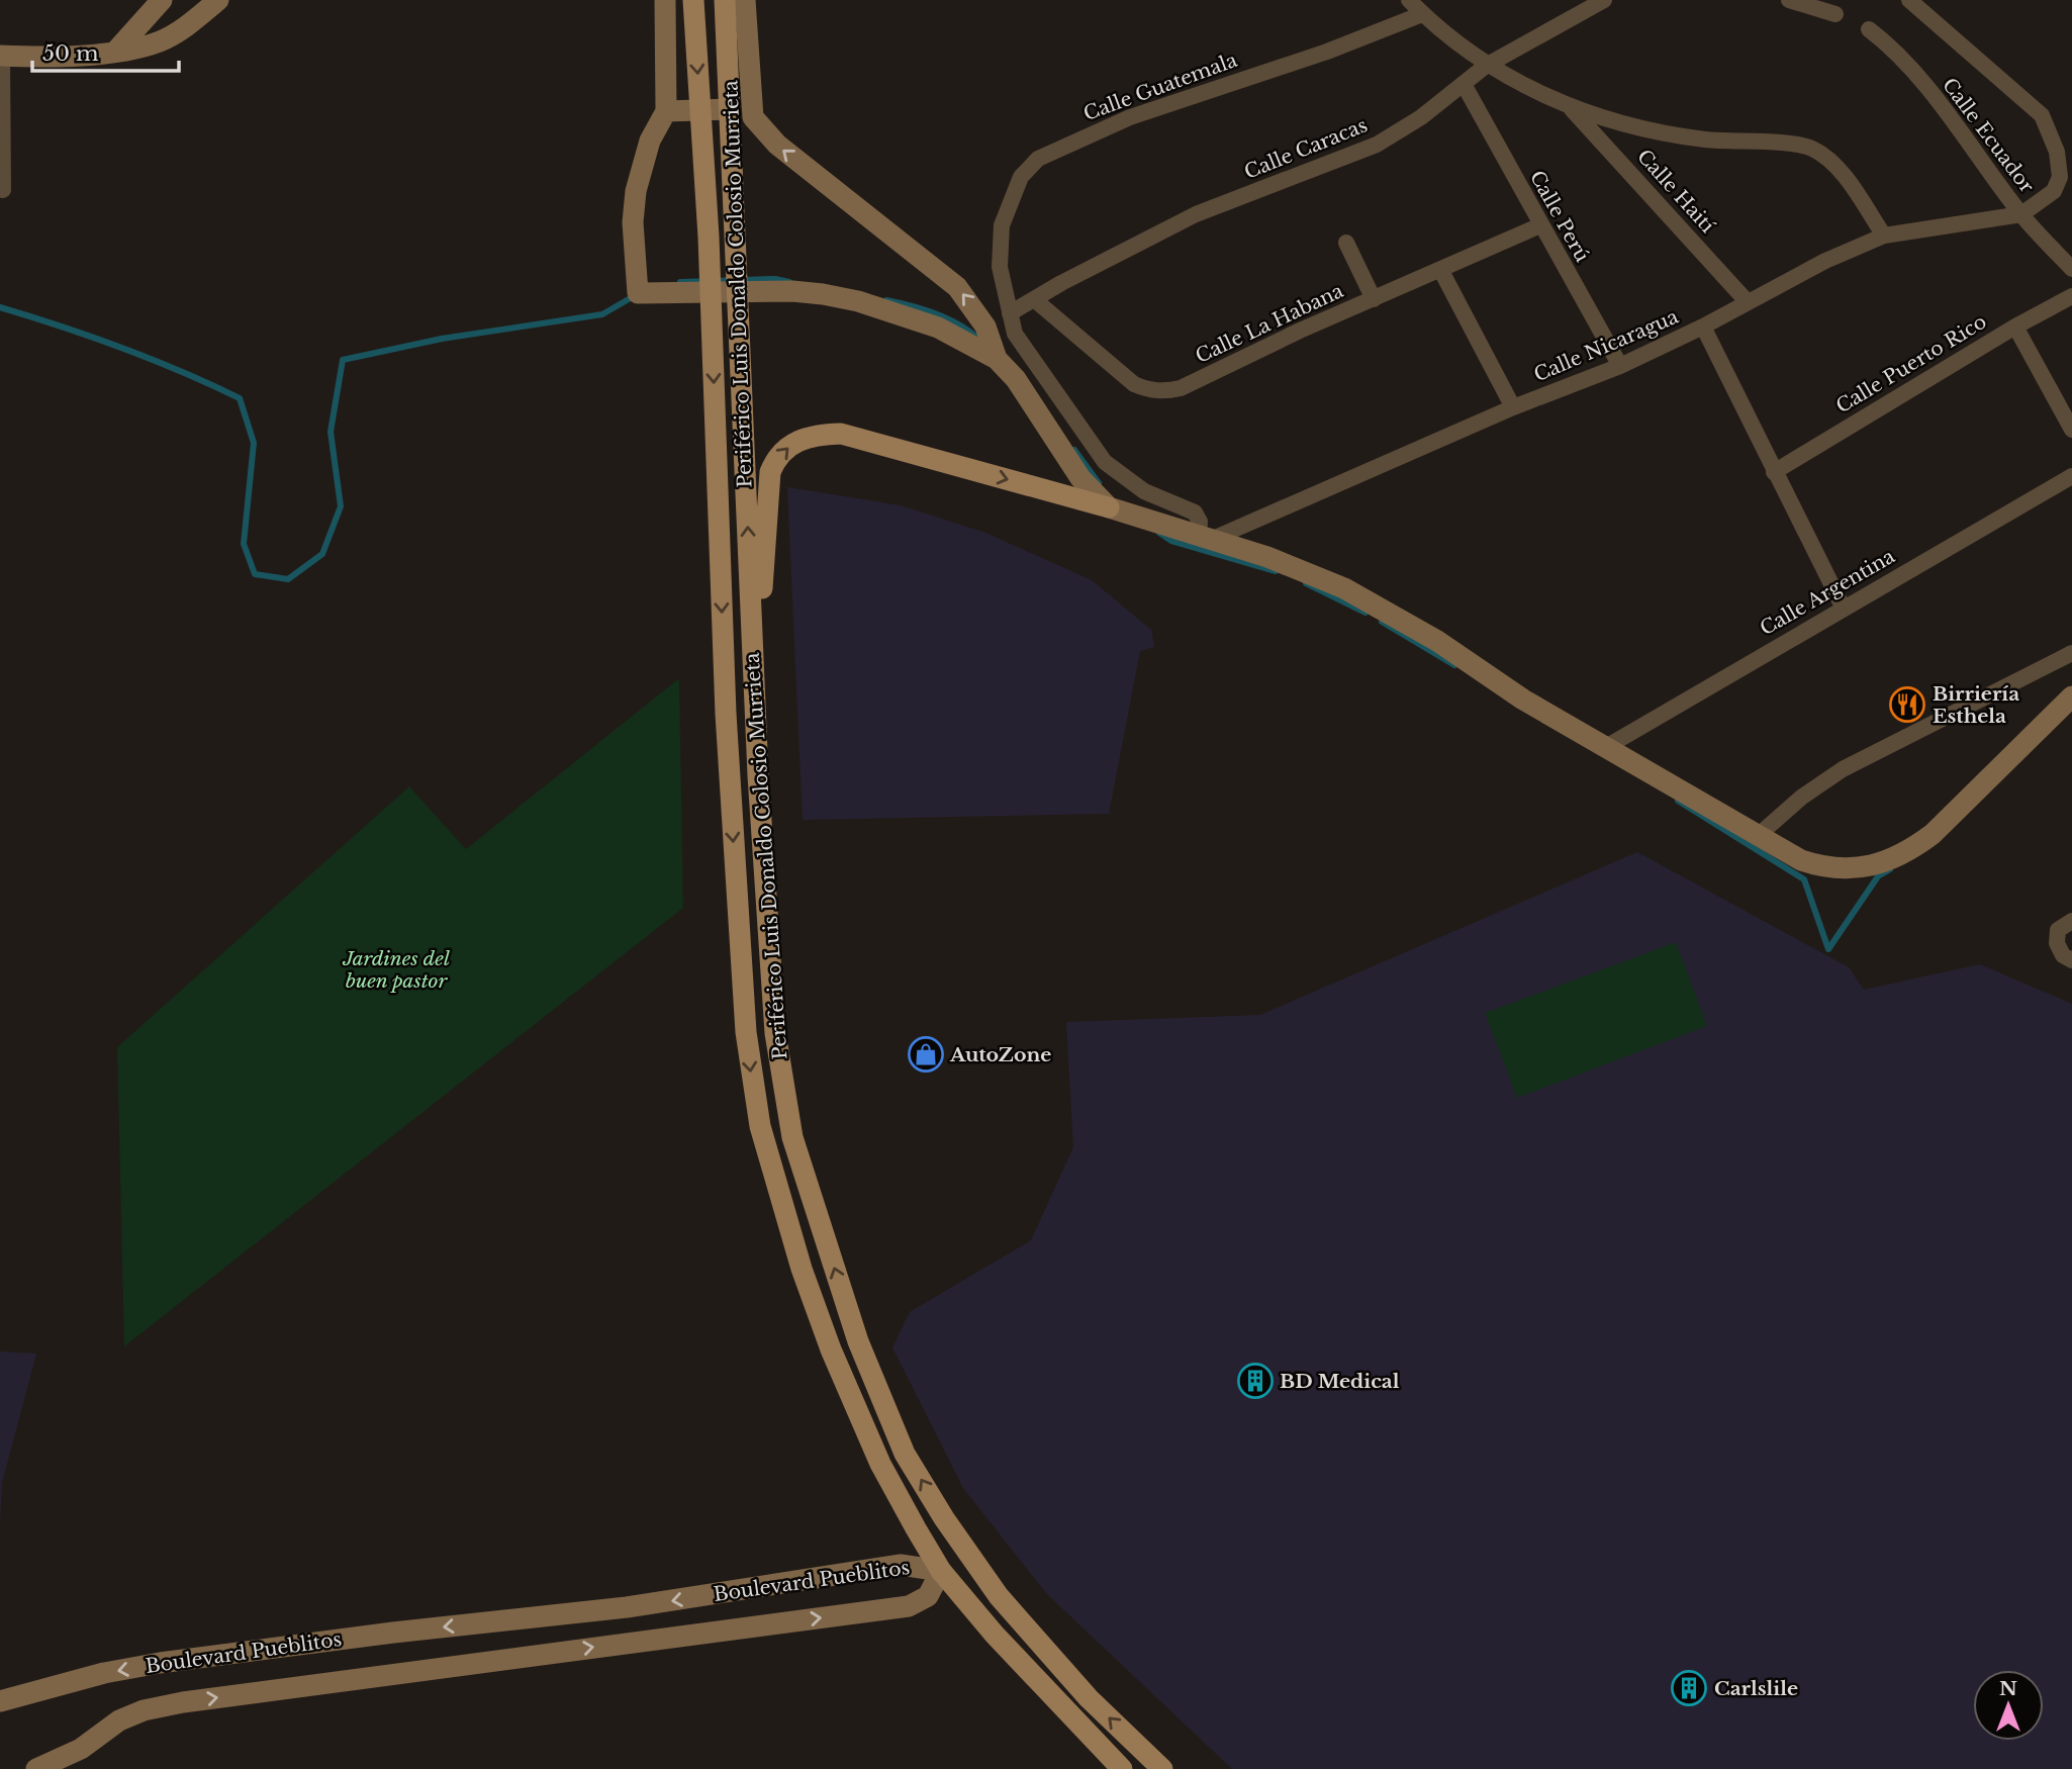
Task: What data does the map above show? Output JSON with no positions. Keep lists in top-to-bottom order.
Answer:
{
  "streets": {
    "main road": ["Periférico Luis Donaldo Colosio Murrieta"],
    "street": [
      "Calle Guatemala",
      "Calle Ecuador",
      "Calle Caracas",
      "Calle Haití",
      "Calle Perú",
      "Calle La Habana",
      "Calle Nicaragua",
      "Calle Puerto Rico",
      "Calle Argentina",
      "Boulevard Pueblitos"
    ]
  },
  "crossings": [
    ["Calle Guatemala", "Calle Caracas"],
    ["Calle Guatemala", "Calle Nicaragua"],
    ["Calle Ecuador", "Calle Nicaragua"],
    ["Calle Caracas", "Calle Perú"],
    ["Calle Caracas", "Calle La Habana"],
    ["Calle Haití", "Calle Nicaragua"],
    ["Calle Perú", "Calle La Habana"],
    ["Calle Perú", "Calle Nicaragua"],
    ["Periférico Luis Donaldo Colosio Murrieta", "Boulevard Pueblitos"]
  ],
  "parks": ["Jardines del buen pastor"],
  "places": {
    "restaurant": ["Birriería Esthela"],
    "shop": ["AutoZone"],
    "building": ["BD Medical", "Carlslile"]
  },
  "scale_bar": "50 m",
  "north": "top"
}
